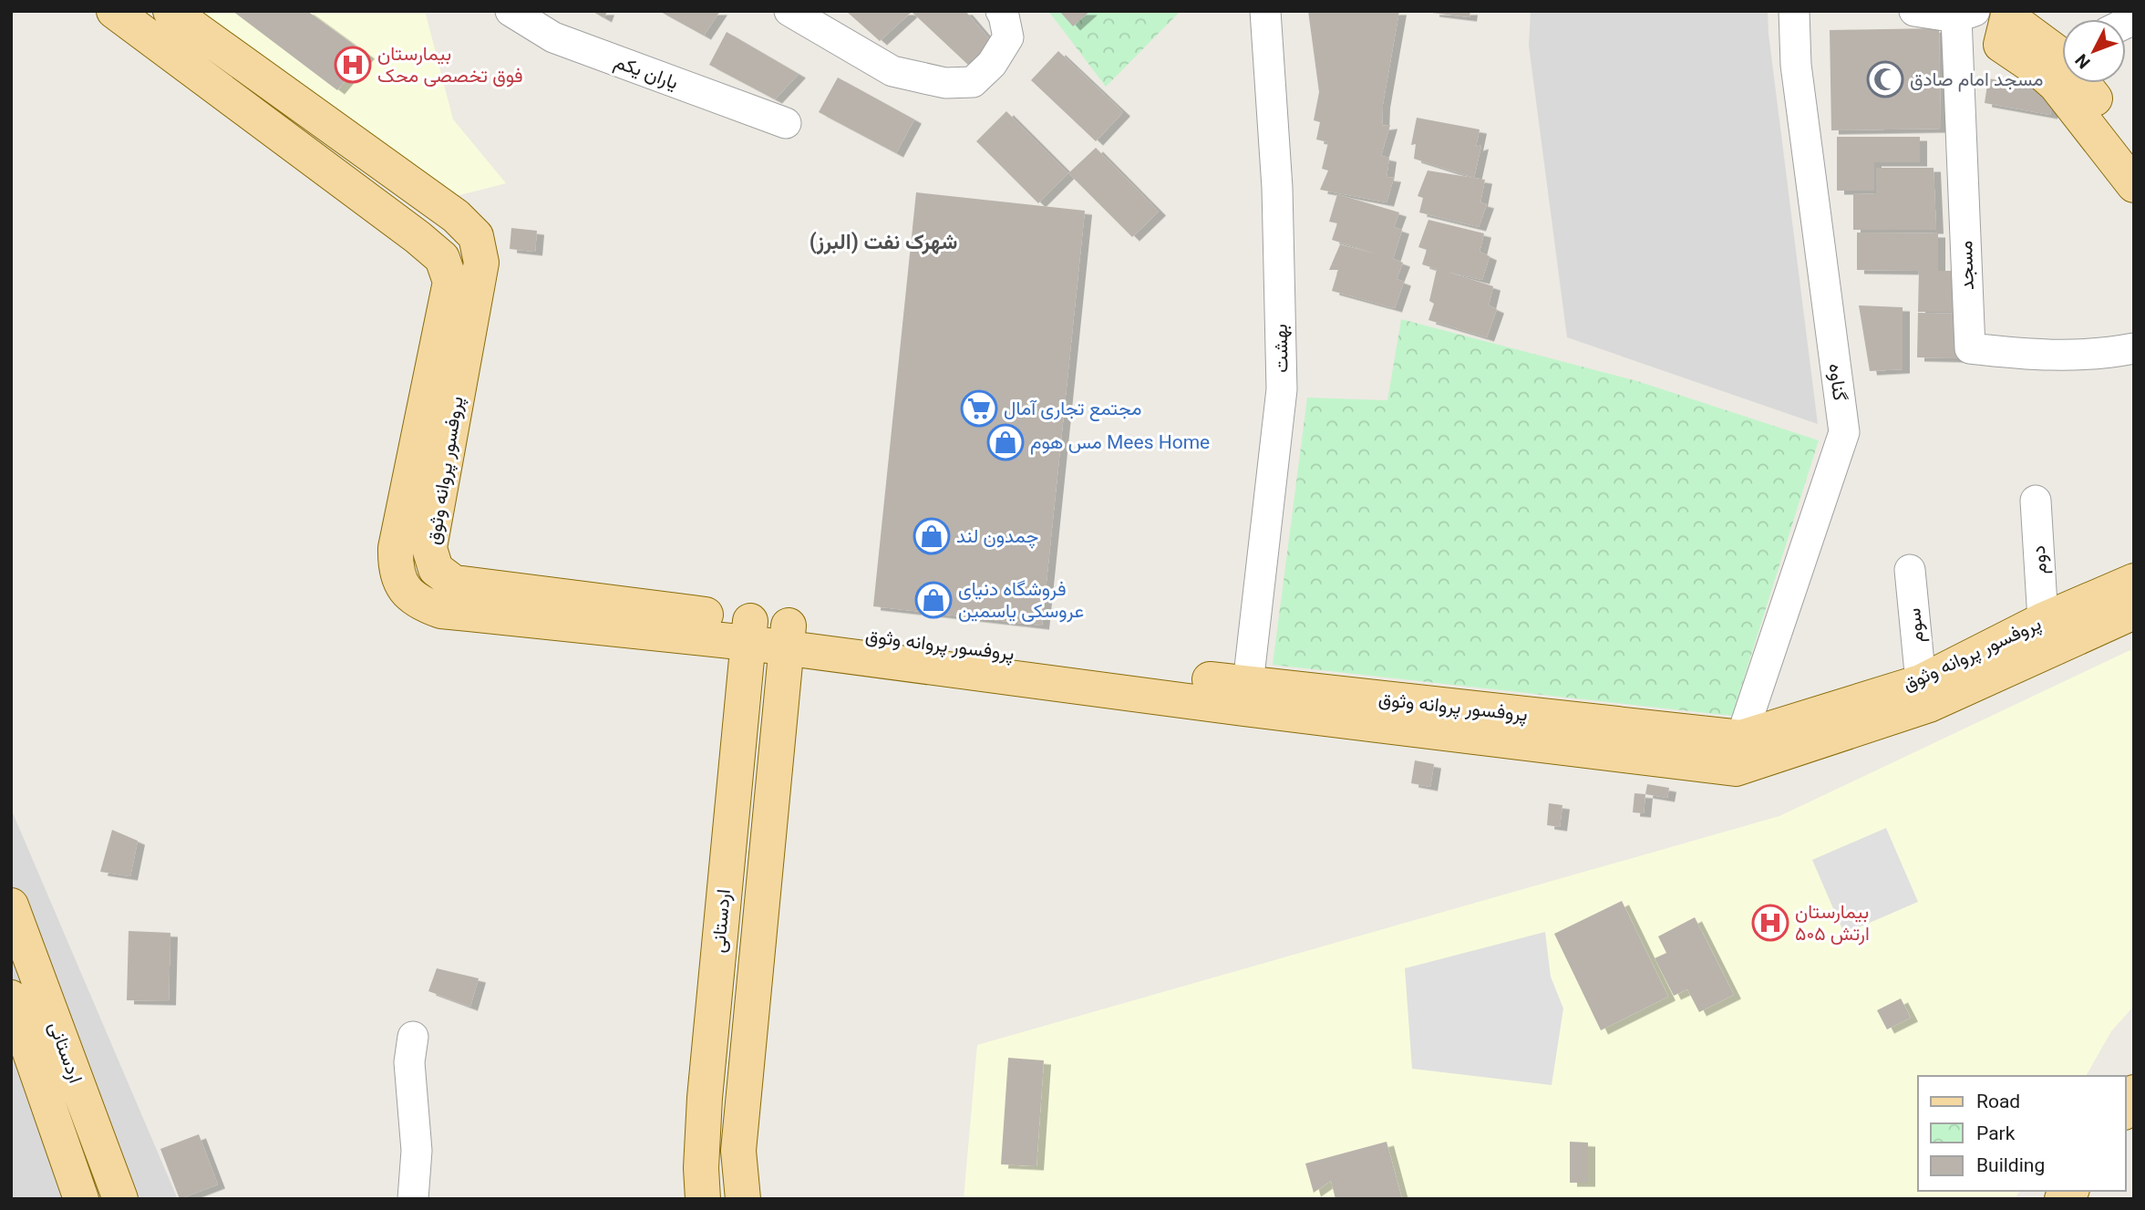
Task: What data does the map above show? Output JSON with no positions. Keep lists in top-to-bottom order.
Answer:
{
  "streets": {
    "main road": ["پروفسور پروانه وثوق", "اردستانی"],
    "street": [
      "یاران یکم",
      "مسجد",
      "بهشت",
      "گناوه",
      "دوم",
      "سوم"
    ]
  },
  "crossings": [
    ["بهشت", "پروفسور پروانه وثوق"],
    ["گناوه", "پروفسور پروانه وثوق"],
    ["پروفسور پروانه وثوق", "دوم"],
    ["پروفسور پروانه وثوق", "سوم"],
    ["پروفسور پروانه وثوق", "اردستانی"]
  ],
  "districts": ["شهرک نفت (البرز)"],
  "places": {
    "hospital": ["بیمارستان فوق تخصصی محک", "بیمارستان ۵۰۵ ارتش"],
    "mosque": ["مسجد امام صادق"],
    "supermarket": ["مجتمع تجاری آمال"],
    "shop": ["مس هوم Mees Home", "چمدون لند", "فروشگاه دنیای عروسکی یاسمین"]
  },
  "legend": ["Road", "Park", "Building"],
  "north": "bottom left"
}
